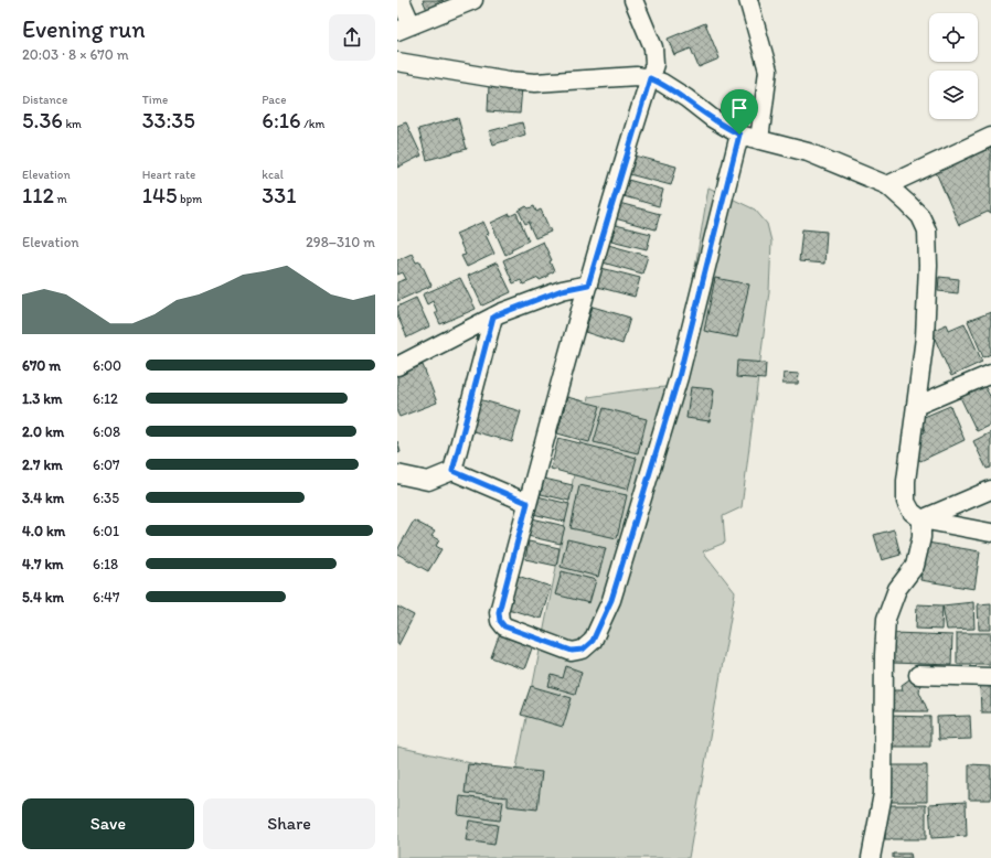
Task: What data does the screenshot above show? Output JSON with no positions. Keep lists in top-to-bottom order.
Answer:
{
  "page": {
    "heading": ["Evening run", "20:03 · 8 × 670 m"],
    "stats": [
      ["Distance", "5.36 km"],
      ["Time", "33:35"],
      ["Pace", "6:16 /km"],
      ["Elevation", "112 m"],
      ["Heart rate", "145 bpm"],
      ["kcal", "331"]
    ],
    "chart": ["Elevation", "298–310 m"],
    "list": [
      {
        "name": "670 m",
        "note": "6:00"
      },
      {
        "name": "1.3 km",
        "note": "6:12"
      },
      {
        "name": "2.0 km",
        "note": "6:08"
      },
      {
        "name": "2.7 km",
        "note": "6:07"
      },
      {
        "name": "3.4 km",
        "note": "6:35"
      },
      {
        "name": "4.0 km",
        "note": "6:01"
      },
      {
        "name": "4.7 km",
        "note": "6:18"
      },
      {
        "name": "5.4 km",
        "note": "6:47"
      }
    ],
    "buttons": ["Save", "Share"]
  }
}
